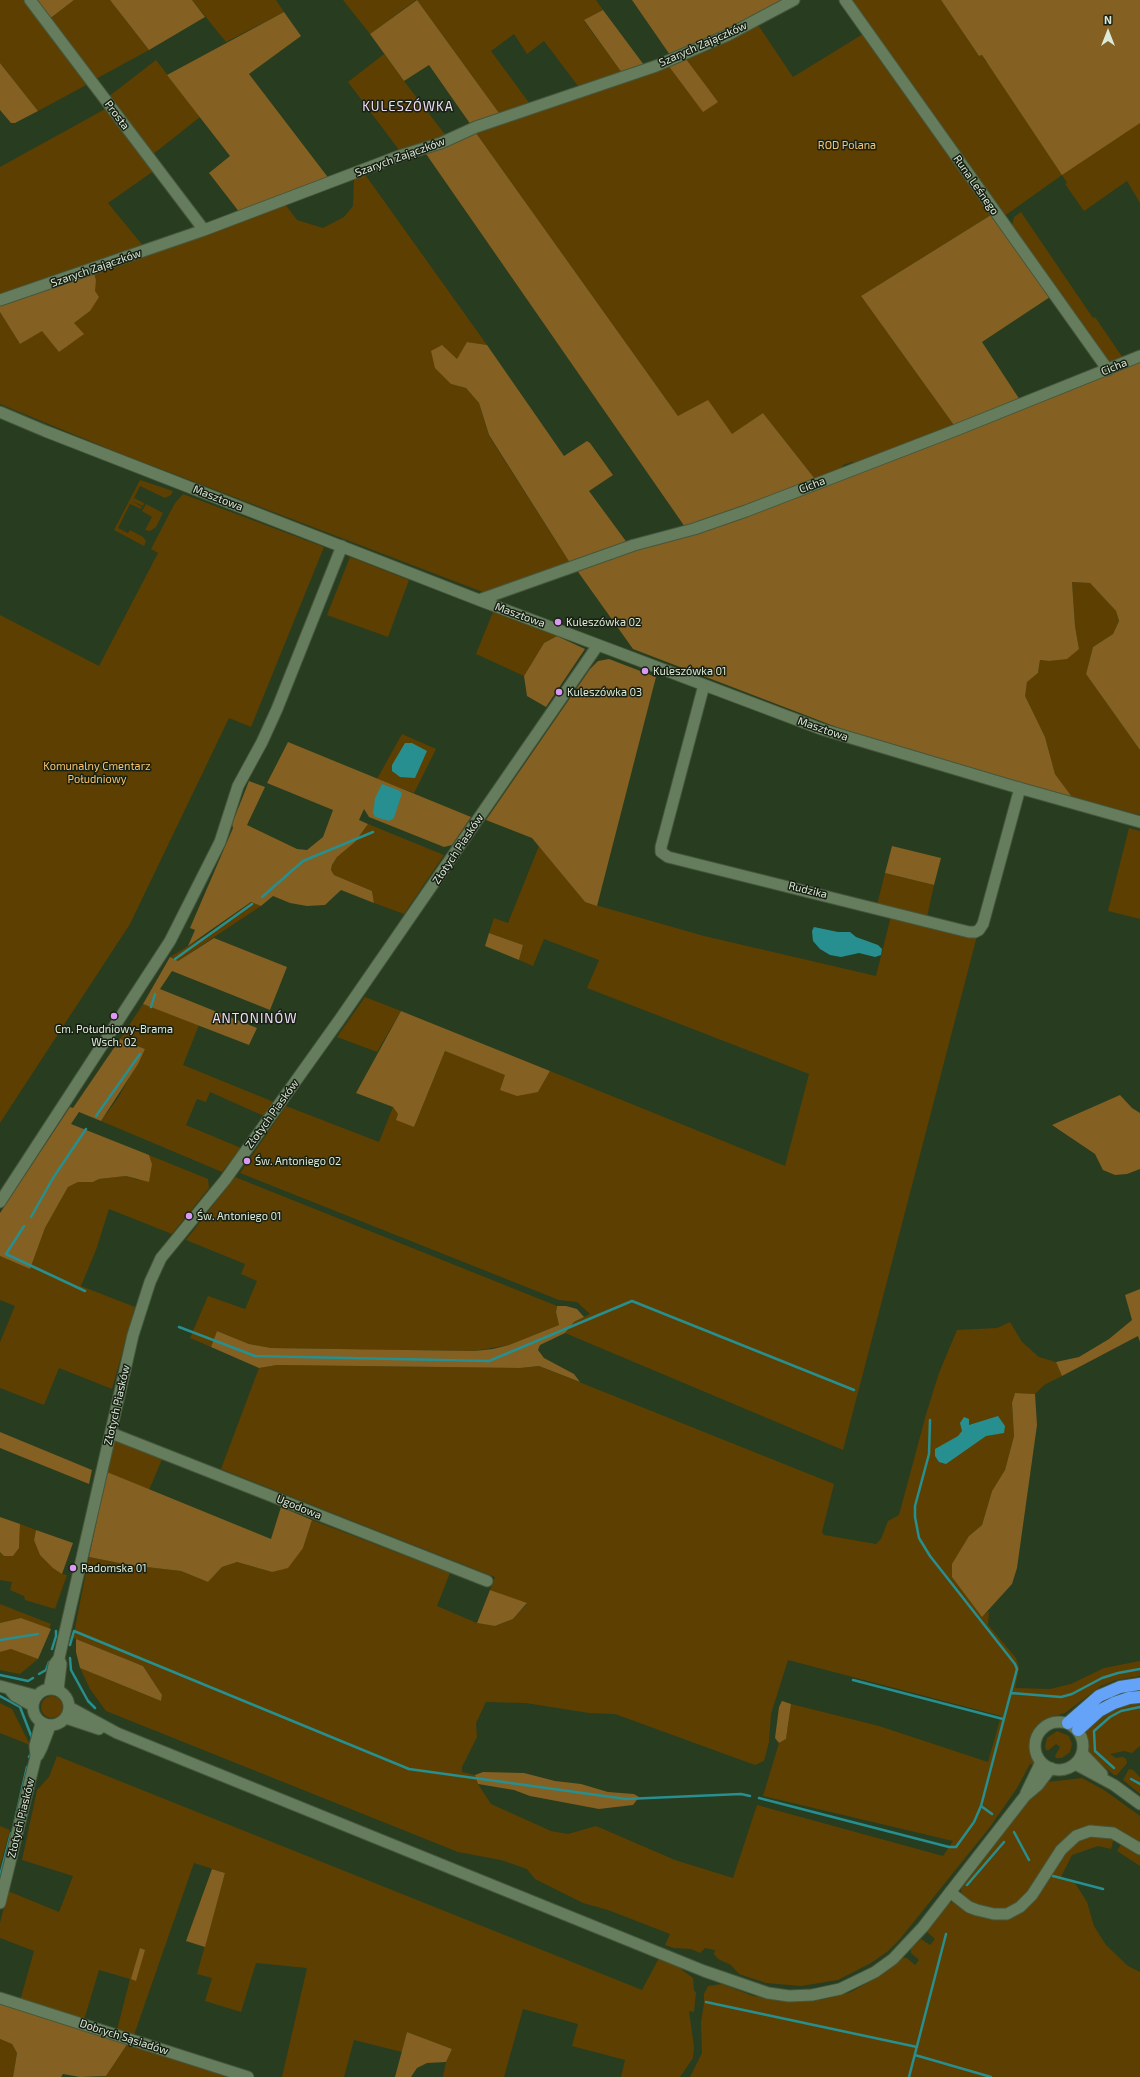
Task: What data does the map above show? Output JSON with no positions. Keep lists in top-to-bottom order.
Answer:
{
  "streets": {
    "street": [
      "Szarych Zajączków",
      "Prosta",
      "Runa Leśnego",
      "Cicha",
      "Masztowa",
      "Złotych Piasków",
      "Rudzika",
      "Ugodowa",
      "Dobrych Sąsiadów"
    ]
  },
  "crossings": [
    ["Szarych Zajączków", "Prosta"],
    ["Runa Leśnego", "Cicha"],
    ["Cicha", "Masztowa"],
    ["Masztowa", "Złotych Piasków"],
    ["Masztowa", "Rudzika"],
    ["Złotych Piasków", "Ugodowa"]
  ],
  "districts": ["KULESZÓWKA", "ANTONINÓW"],
  "parks": ["ROD Polana", "Komunalny Cmentarz Południowy"],
  "places": [
    "Kuleszówka 02",
    "Kuleszówka 01",
    "Kuleszówka 03",
    "Cm. Południowy-Brama Wsch. 02",
    "Św. Antoniego 02",
    "Św. Antoniego 01",
    "Radomska 01"
  ],
  "north": "top"
}
